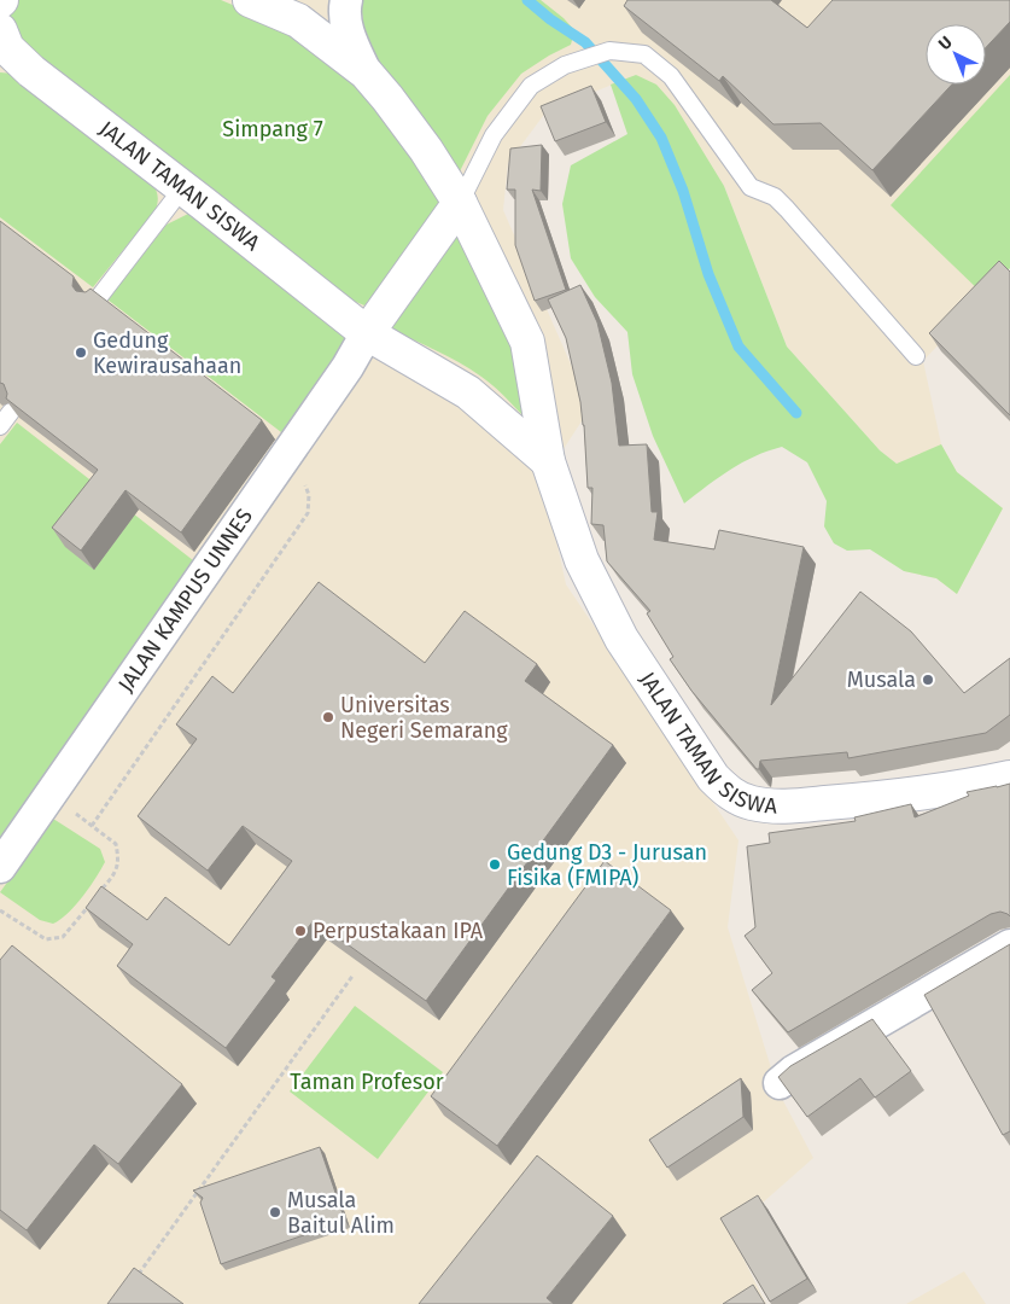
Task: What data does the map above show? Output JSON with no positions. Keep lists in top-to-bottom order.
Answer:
{
  "streets": {
    "main road": ["JALAN TAMAN SISWA"],
    "street": ["JALAN KAMPUS UNNES"]
  },
  "crossings": [
    ["JALAN TAMAN SISWA", "JALAN KAMPUS UNNES"]
  ],
  "parks": ["Simpang 7", "Taman Profesor"],
  "places": [
    "Gedung Kewirausahaan",
    "Musala",
    "Universitas Negeri Semarang",
    "Gedung D3 - Jurusan Fisika (FMIPA)",
    "Perpustakaan IPA",
    "Musala Baitul Alim"
  ],
  "north": "top left"
}
